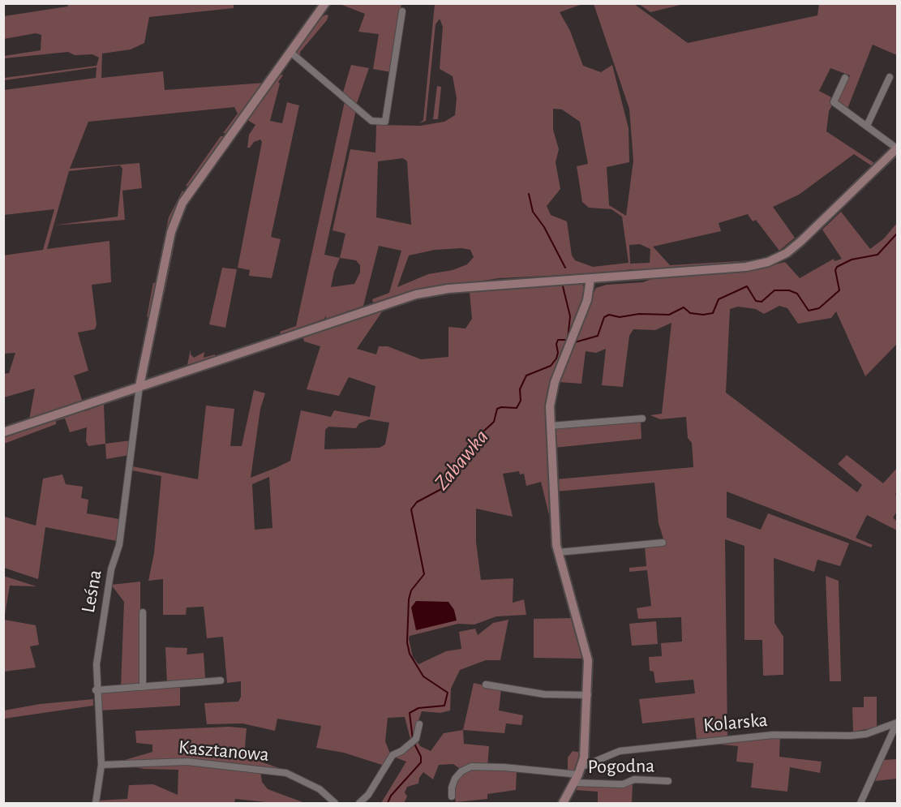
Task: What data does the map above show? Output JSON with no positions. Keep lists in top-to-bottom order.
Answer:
{
  "streets": {
    "street": [
      "Leśna",
      "Kolarska",
      "Kasztanowa",
      "Pogodna"
    ]
  },
  "crossings": [
    ["Leśna", "Kasztanowa"],
    ["Kolarska", "Pogodna"]
  ],
  "water": ["Zabawka"]
}
